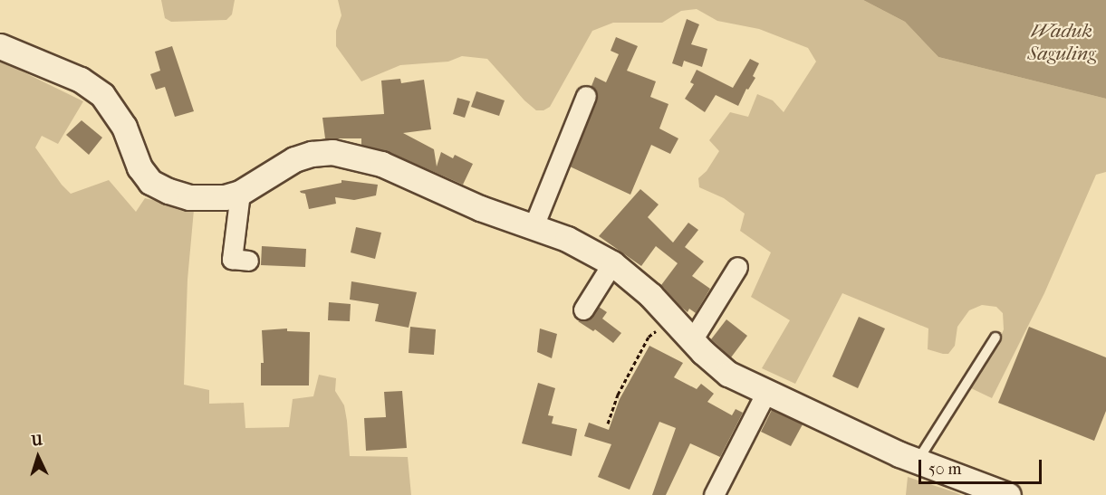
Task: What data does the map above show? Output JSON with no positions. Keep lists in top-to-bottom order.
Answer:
{
  "water": ["Waduk Saguling"],
  "scale_bar": "50 m",
  "north": "top"
}
